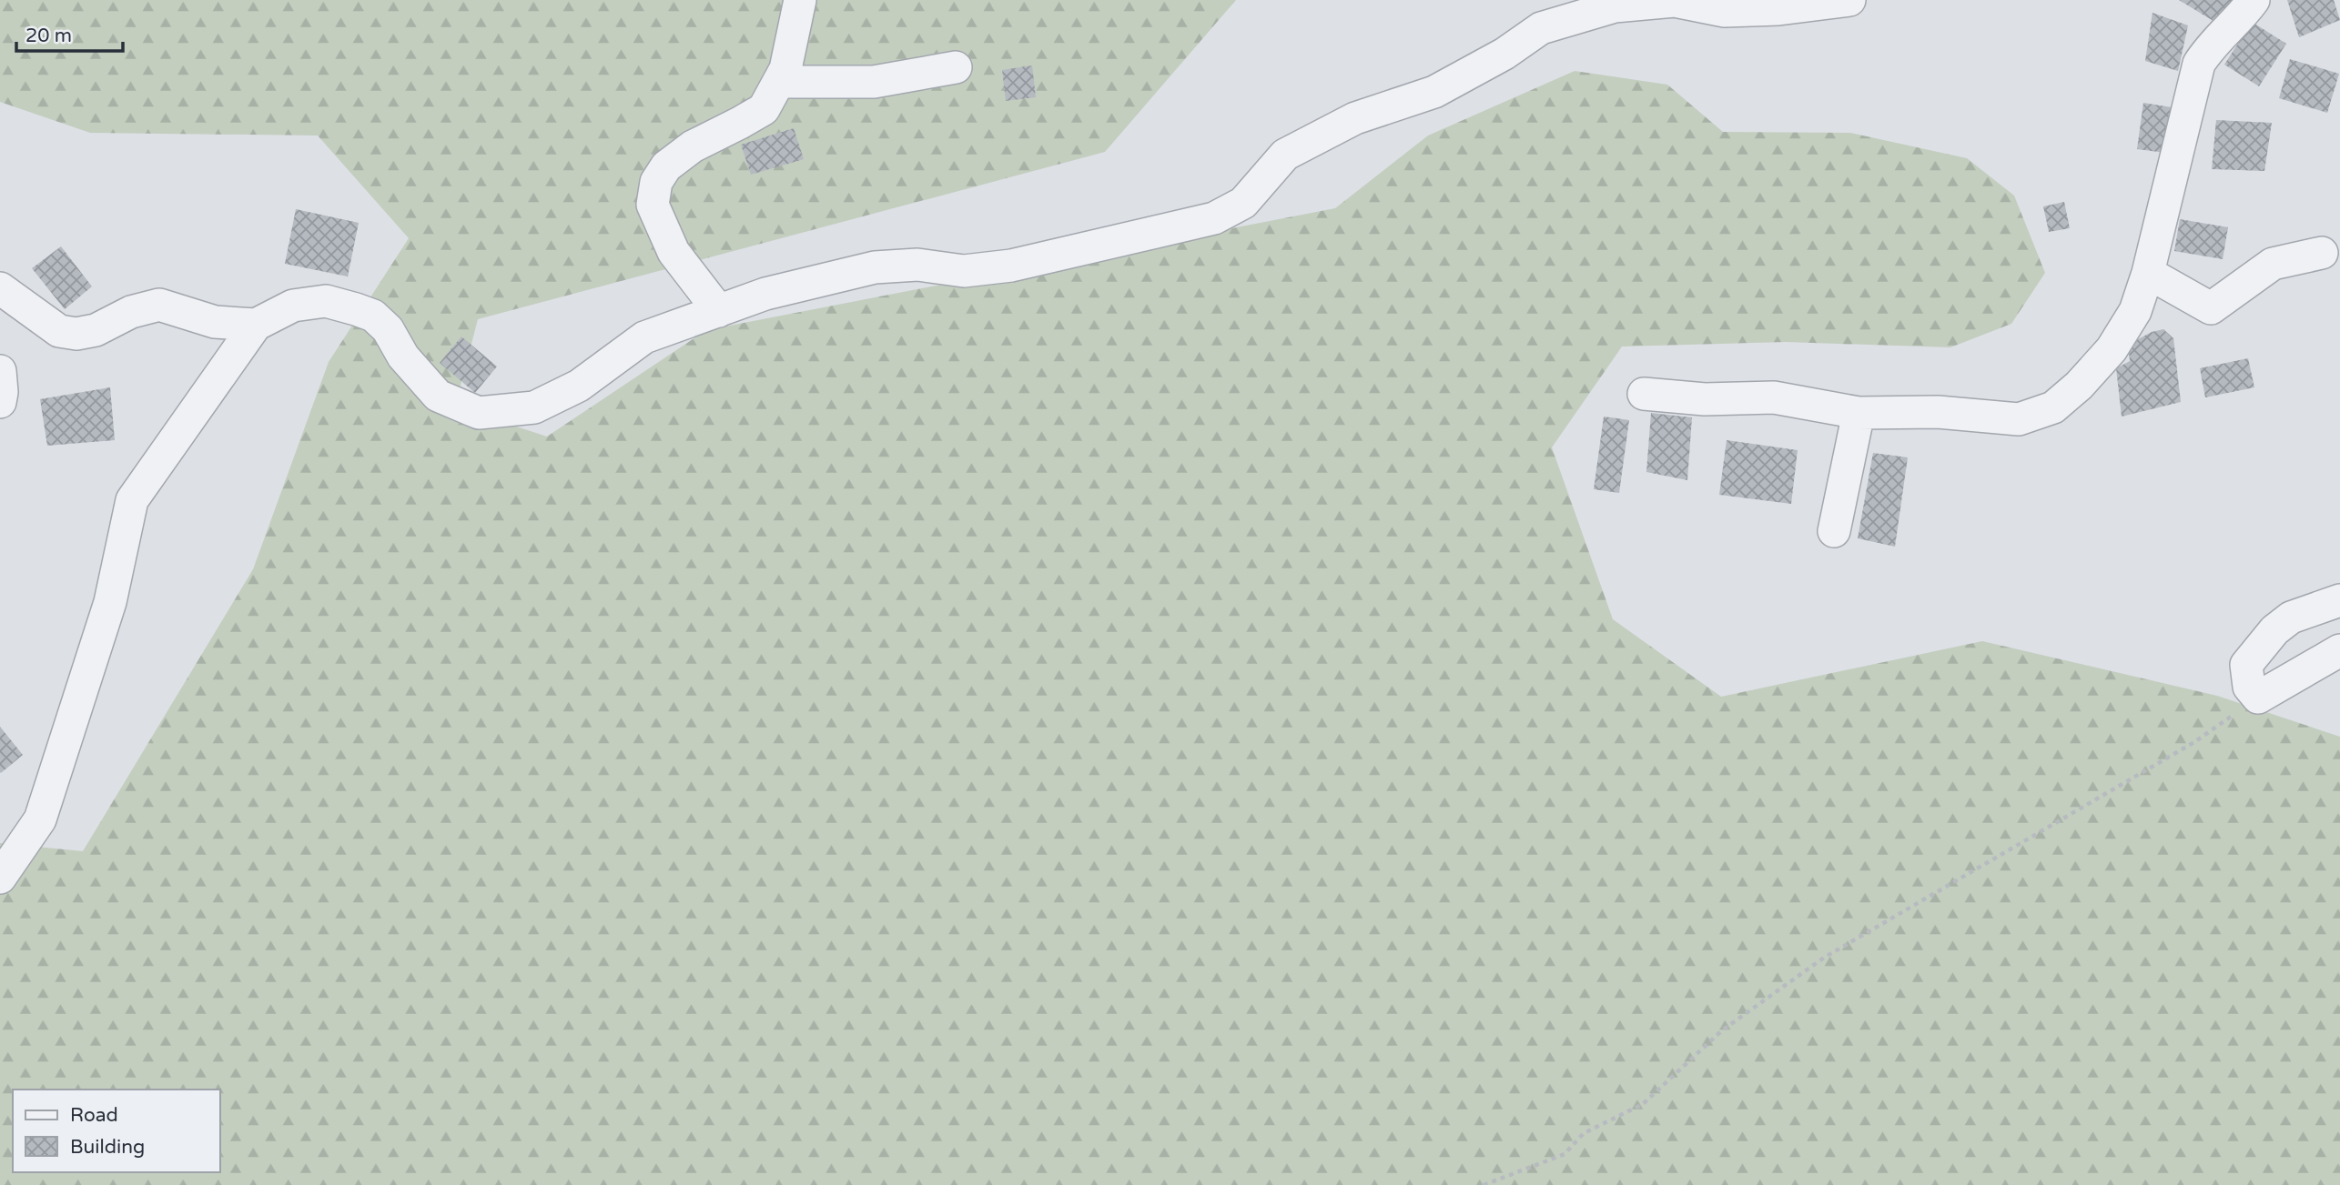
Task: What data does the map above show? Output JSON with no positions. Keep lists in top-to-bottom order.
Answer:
{
  "legend": ["Road", "Building"],
  "scale_bar": "20 m"
}
